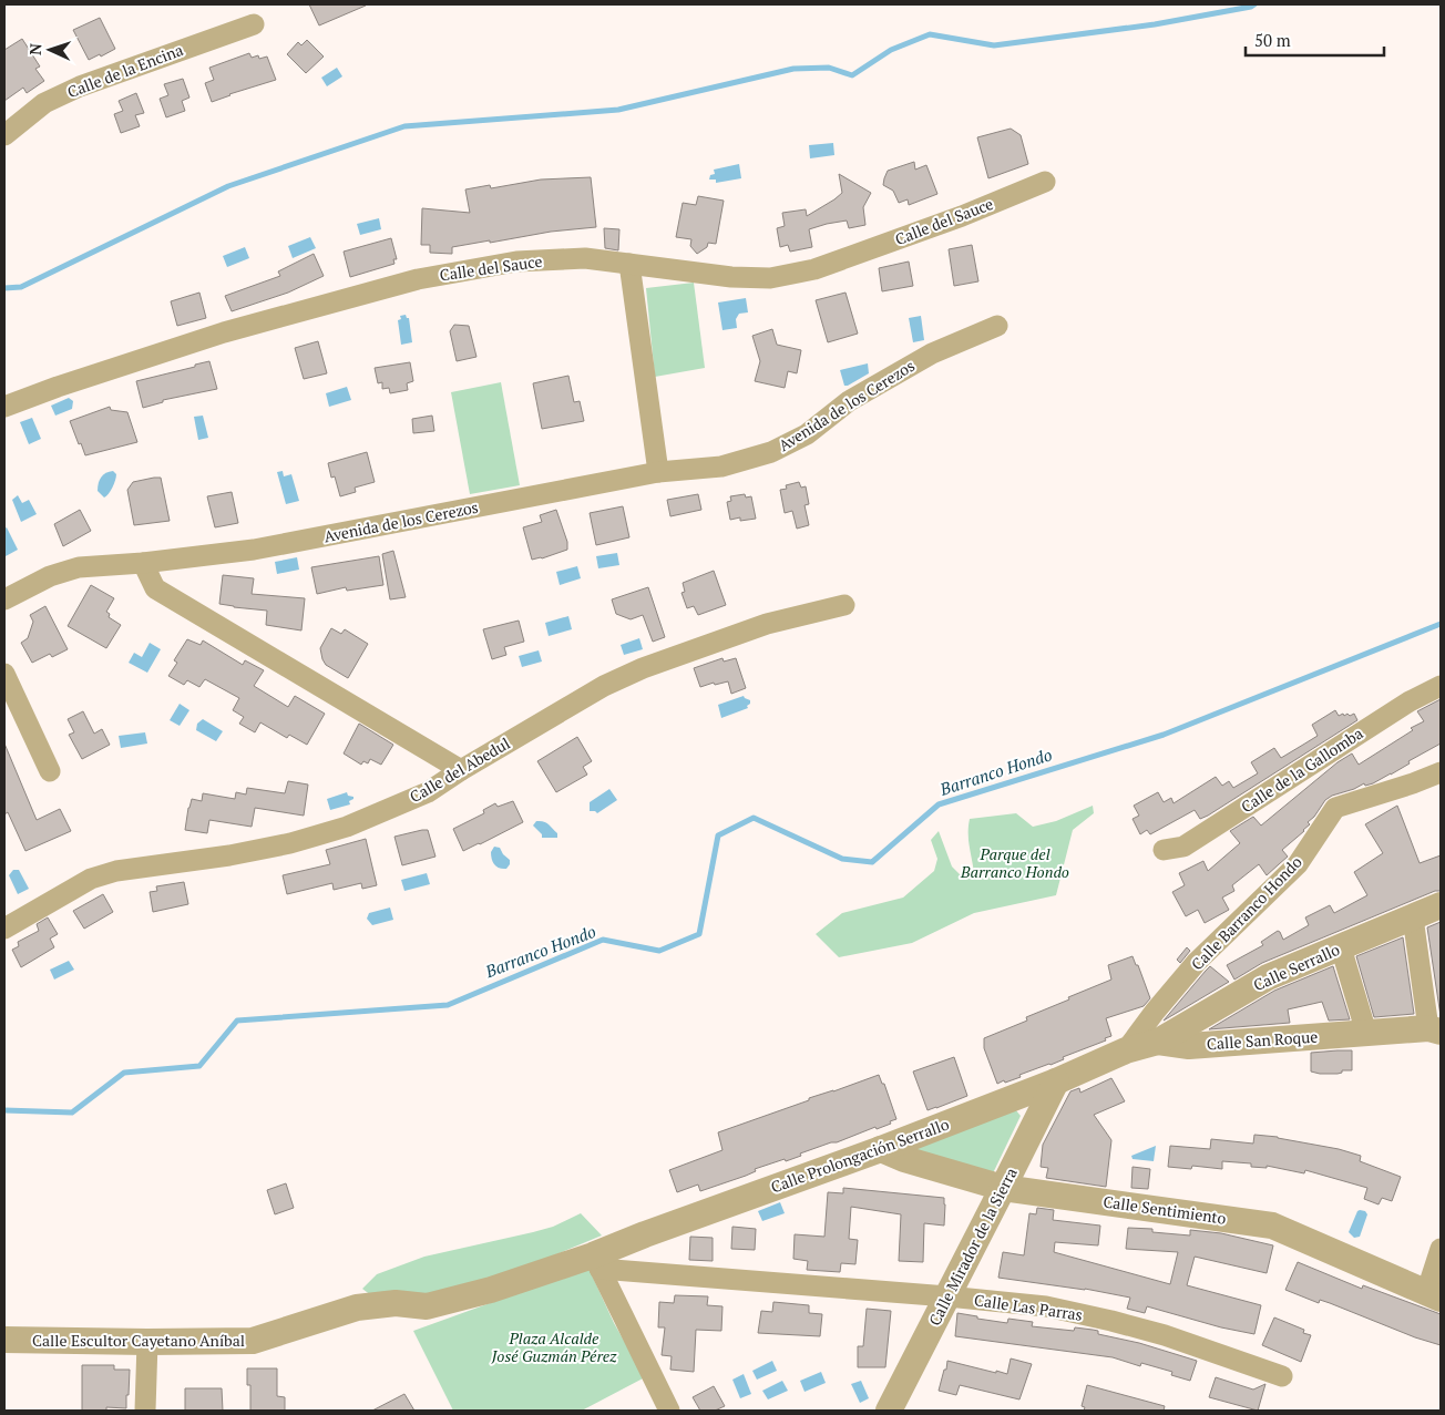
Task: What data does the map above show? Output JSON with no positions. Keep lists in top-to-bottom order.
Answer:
{
  "streets": {
    "street": [
      "Calle de la Encina",
      "Calle del Sauce",
      "Avenida de los Cerezos",
      "Calle del Abedul",
      "Calle de la Gallomba",
      "Calle Barranco Hondo",
      "Calle Serrallo",
      "Calle San Roque",
      "Calle Prolongación Serrallo",
      "Calle Sentimiento",
      "Calle Mirador de la Sierra",
      "Calle Las Parras",
      "Calle Escultor Cayetano Aníbal"
    ]
  },
  "crossings": [
    ["Calle Barranco Hondo", "Calle Serrallo"],
    ["Calle Barranco Hondo", "Calle Prolongación Serrallo"],
    ["Calle Serrallo", "Calle San Roque"],
    ["Calle Serrallo", "Calle Prolongación Serrallo"],
    ["Calle Prolongación Serrallo", "Calle Sentimiento"],
    ["Calle Prolongación Serrallo", "Calle Mirador de la Sierra"],
    ["Calle Prolongación Serrallo", "Calle Las Parras"],
    ["Calle Prolongación Serrallo", "Calle Escultor Cayetano Aníbal"],
    ["Calle Sentimiento", "Calle Mirador de la Sierra"],
    ["Calle Mirador de la Sierra", "Calle Las Parras"],
    ["Calle Las Parras", "Calle Escultor Cayetano Aníbal"]
  ],
  "water": ["Barranco Hondo"],
  "parks": ["Parque del Barranco Hondo", "Plaza Alcalde José Guzmán Pérez"],
  "scale_bar": "50 m",
  "north": "left"
}
